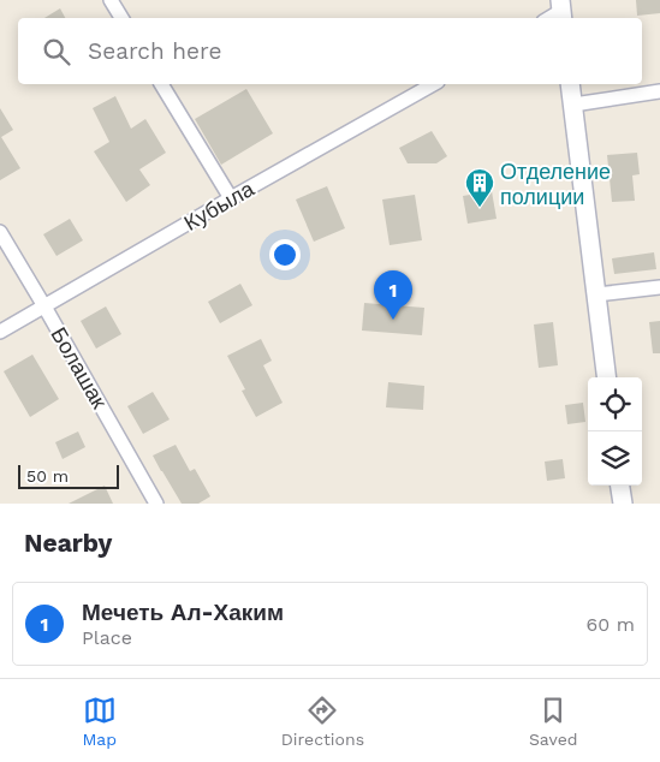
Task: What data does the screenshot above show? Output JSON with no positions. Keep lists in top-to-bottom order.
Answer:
{
  "streets": {
    "street": ["Кубыла", "Болашак"]
  },
  "crossings": [
    ["Кубыла", "Болашак"]
  ],
  "places": {
    "building": ["Отделение полиции"]
  },
  "scale_bar": "50 m",
  "page": {
    "search": "Search here",
    "pins": "1",
    "scale": "50 m",
    "heading": "Nearby",
    "list": [
      {
        "mark": "1",
        "name": "Мечеть Ал-Хаким",
        "note": "Place",
        "value": "60 m"
      }
    ],
    "nav": ["Map", "Directions", "Saved"]
  }
}
